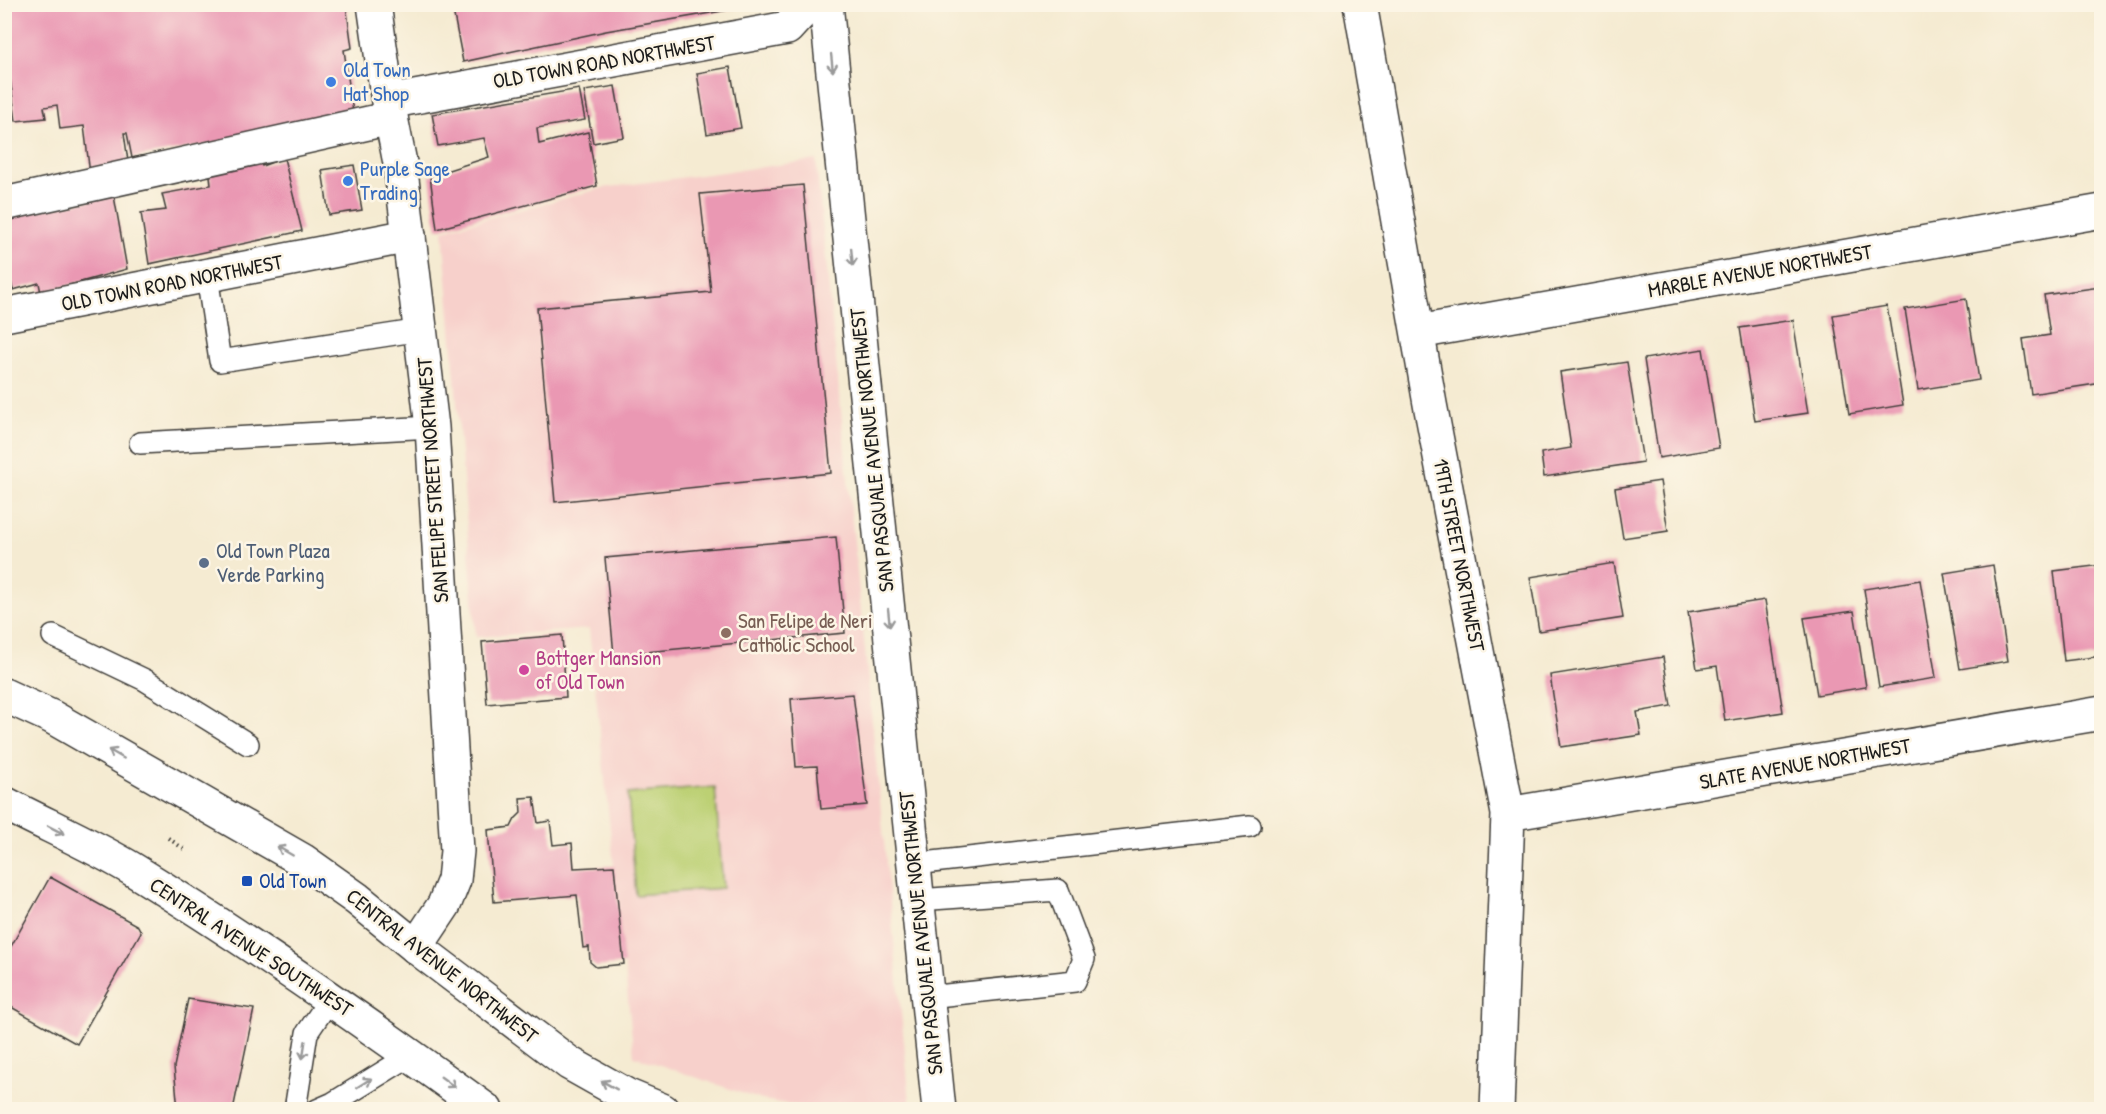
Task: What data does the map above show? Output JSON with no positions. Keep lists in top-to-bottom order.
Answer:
{
  "streets": {
    "street": [
      "OLD TOWN ROAD NORTHWEST",
      "MARBLE AVENUE NORTHWEST",
      "SAN PASQUALE AVENUE NORTHWEST",
      "SAN FELIPE STREET NORTHWEST",
      "19TH STREET NORTHWEST",
      "SLATE AVENUE NORTHWEST",
      "CENTRAL AVENUE SOUTHWEST",
      "CENTRAL AVENUE NORTHWEST"
    ]
  },
  "crossings": [
    ["OLD TOWN ROAD NORTHWEST", "SAN FELIPE STREET NORTHWEST"],
    ["MARBLE AVENUE NORTHWEST", "19TH STREET NORTHWEST"],
    ["SAN FELIPE STREET NORTHWEST", "CENTRAL AVENUE NORTHWEST"],
    ["19TH STREET NORTHWEST", "SLATE AVENUE NORTHWEST"]
  ],
  "one_way": ["SAN PASQUALE AVENUE NORTHWEST", "CENTRAL AVENUE SOUTHWEST", "CENTRAL AVENUE NORTHWEST"],
  "places": {
    "other": [
      "Old Town Hat Shop",
      "Purple Sage Trading",
      "Old Town Plaza Verde Parking",
      "San Felipe de Neri Catholic School",
      "Bottger Mansion of Old Town"
    ],
    "transit": ["Old Town"]
  }
}
